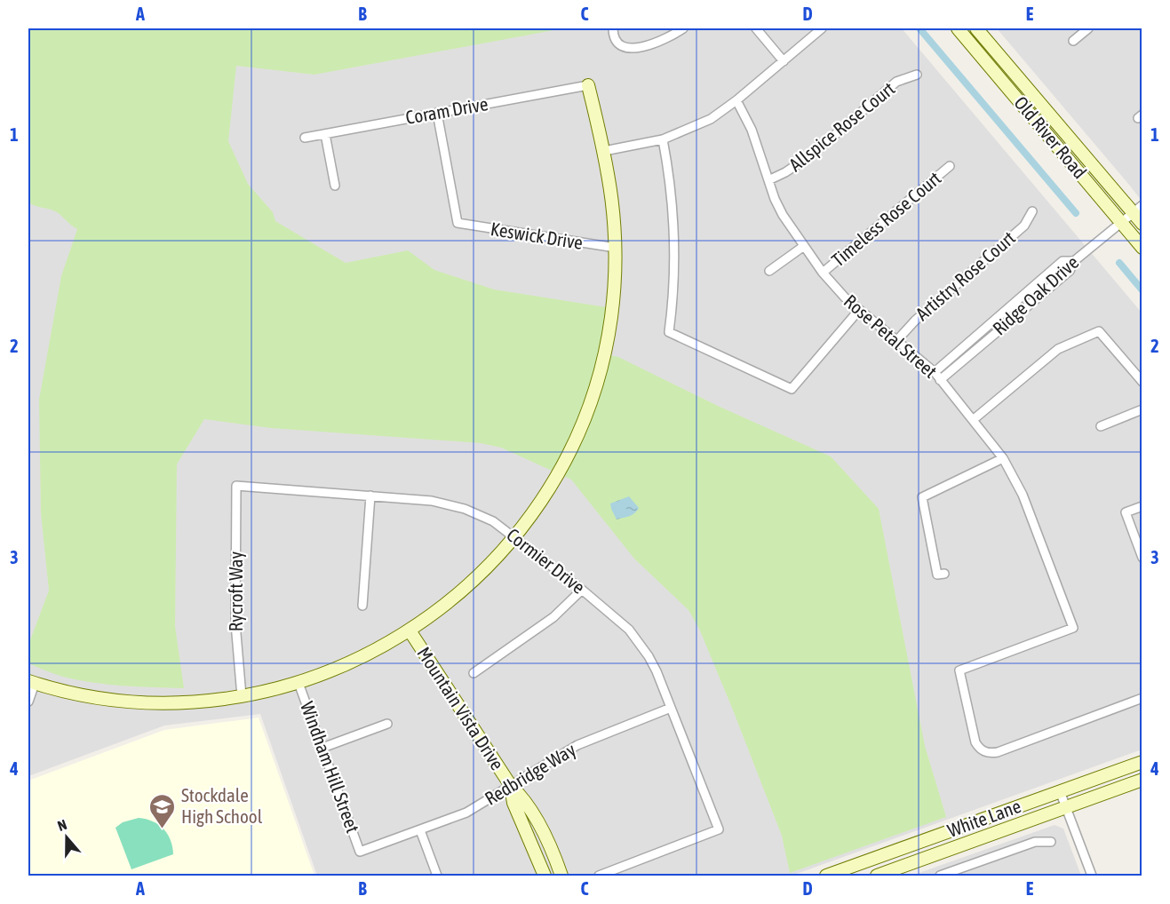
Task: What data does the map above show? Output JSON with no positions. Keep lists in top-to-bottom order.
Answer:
{
  "streets": {
    "street": [
      "Coram Drive",
      "Allspice Rose Court",
      "Old River Road",
      "Timeless Rose Court",
      "Keswick Drive",
      "Artistry Rose Court",
      "Ridge Oak Drive",
      "Rose Petal Street",
      "Cormier Drive",
      "Rycroft Way",
      "Mountain Vista Drive",
      "Windham Hill Street",
      "Redbridge Way",
      "White Lane"
    ]
  },
  "crossings": [
    ["Coram Drive", "Keswick Drive"],
    ["Allspice Rose Court", "Rose Petal Street"],
    ["Old River Road", "Ridge Oak Drive"],
    ["Timeless Rose Court", "Rose Petal Street"],
    ["Artistry Rose Court", "Rose Petal Street"],
    ["Ridge Oak Drive", "Rose Petal Street"],
    ["Cormier Drive", "Rycroft Way"],
    ["Cormier Drive", "Redbridge Way"],
    ["Mountain Vista Drive", "Redbridge Way"],
    ["Windham Hill Street", "Redbridge Way"]
  ],
  "places": {
    "school or university": ["Stockdale High School"]
  },
  "north": "top",
  "grid": {
    "columns": [
      "A",
      "B",
      "C",
      "D",
      "E"
    ],
    "rows": [
      "1",
      "2",
      "3",
      "4"
    ]
  }
}
